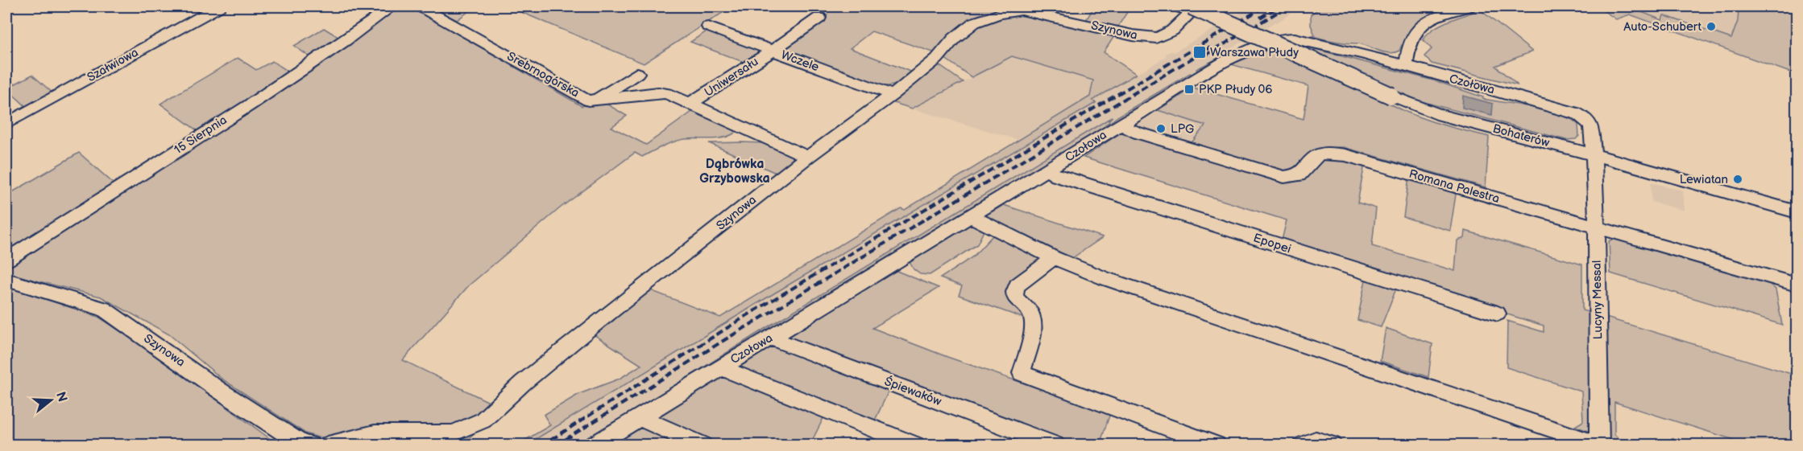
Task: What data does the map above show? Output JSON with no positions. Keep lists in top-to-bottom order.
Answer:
{
  "streets": {
    "street": [
      "Szynowa",
      "Wczele",
      "Szałwiowa",
      "Srebrnogórska",
      "Uniwersału",
      "Czołowa",
      "15 Sierpnia",
      "Bohaterów",
      "Romana Palestra",
      "Epopei",
      "Lucyny Messal",
      "Śpiewaków"
    ]
  },
  "crossings": [
    ["Szynowa", "Wczele"],
    ["Szynowa", "Srebrnogórska"],
    ["Szynowa", "Bohaterów"],
    ["Wczele", "Uniwersału"],
    ["Srebrnogórska", "Uniwersału"],
    ["Czołowa", "Bohaterów"],
    ["Czołowa", "Romana Palestra"],
    ["Czołowa", "Epopei"],
    ["Czołowa", "Lucyny Messal"],
    ["Czołowa", "Śpiewaków"],
    ["Bohaterów", "Lucyny Messal"],
    ["Romana Palestra", "Lucyny Messal"]
  ],
  "districts": ["Dąbrówka Grzybowska"],
  "places": {
    "other": ["Auto-Schubert", "LPG", "Lewiatan"],
    "transit": ["Warszawa Płudy", "PKP Płudy 06"]
  },
  "north": "right"
}
